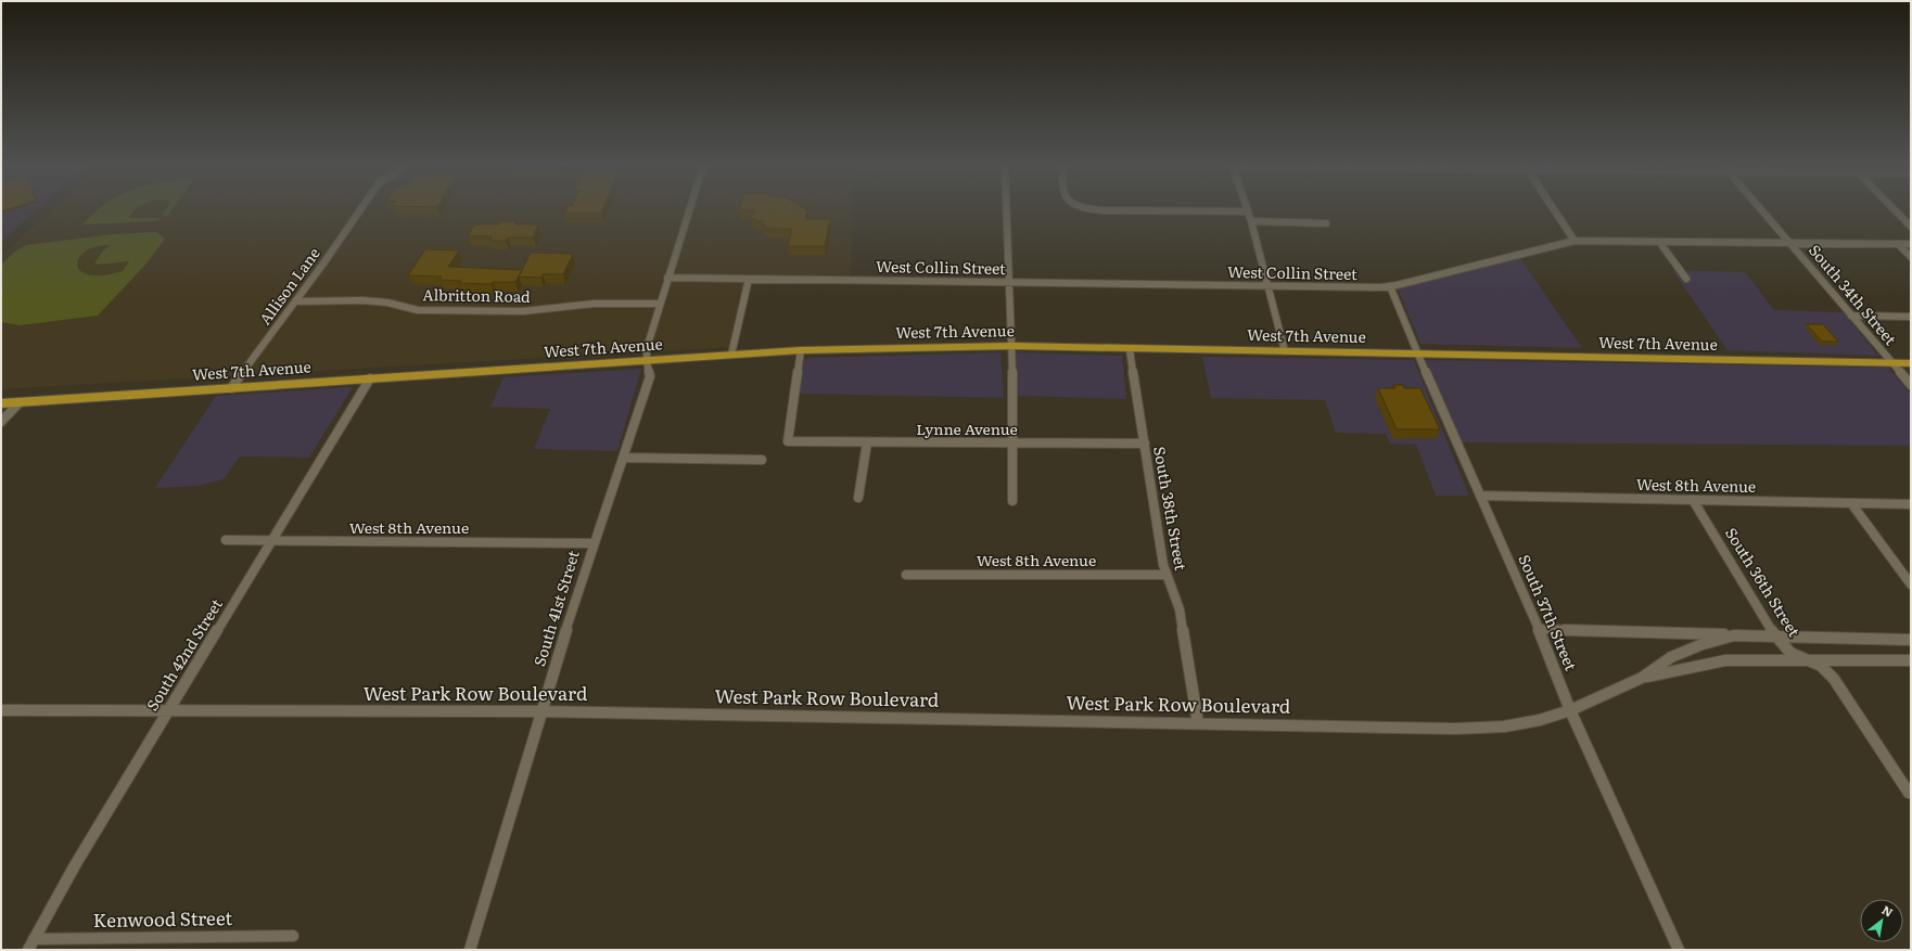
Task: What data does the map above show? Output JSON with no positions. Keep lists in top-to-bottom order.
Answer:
{
  "streets": {
    "main road": ["West 7th Avenue"],
    "street": [
      "West Collin Street",
      "Allison Lane",
      "South 34th Street",
      "Albritton Road",
      "Lynne Avenue",
      "West 8th Avenue",
      "South 38th Street",
      "South 36th Street",
      "South 41st Street",
      "South 37th Street",
      "South 42nd Street",
      "West Park Row Boulevard",
      "Kenwood Street"
    ]
  },
  "crossings": [
    ["West Collin Street", "South 34th Street"],
    ["West Collin Street", "South 41st Street"],
    ["West Collin Street", "South 37th Street"],
    ["Allison Lane", "Albritton Road"],
    ["Allison Lane", "West 7th Avenue"],
    ["South 34th Street", "West 7th Avenue"],
    ["Albritton Road", "South 41st Street"],
    ["West 7th Avenue", "Lynne Avenue"],
    ["West 7th Avenue", "South 38th Street"],
    ["West 7th Avenue", "South 41st Street"],
    ["West 7th Avenue", "South 37th Street"],
    ["West 7th Avenue", "South 42nd Street"],
    ["Lynne Avenue", "South 38th Street"],
    ["West 8th Avenue", "South 38th Street"],
    ["West 8th Avenue", "South 36th Street"],
    ["West 8th Avenue", "South 41st Street"],
    ["West 8th Avenue", "South 37th Street"],
    ["West 8th Avenue", "South 42nd Street"],
    ["South 38th Street", "West Park Row Boulevard"],
    ["South 36th Street", "West Park Row Boulevard"],
    ["South 41st Street", "West Park Row Boulevard"],
    ["South 37th Street", "West Park Row Boulevard"],
    ["South 42nd Street", "West Park Row Boulevard"],
    ["South 42nd Street", "Kenwood Street"]
  ],
  "north": "top right"
}
